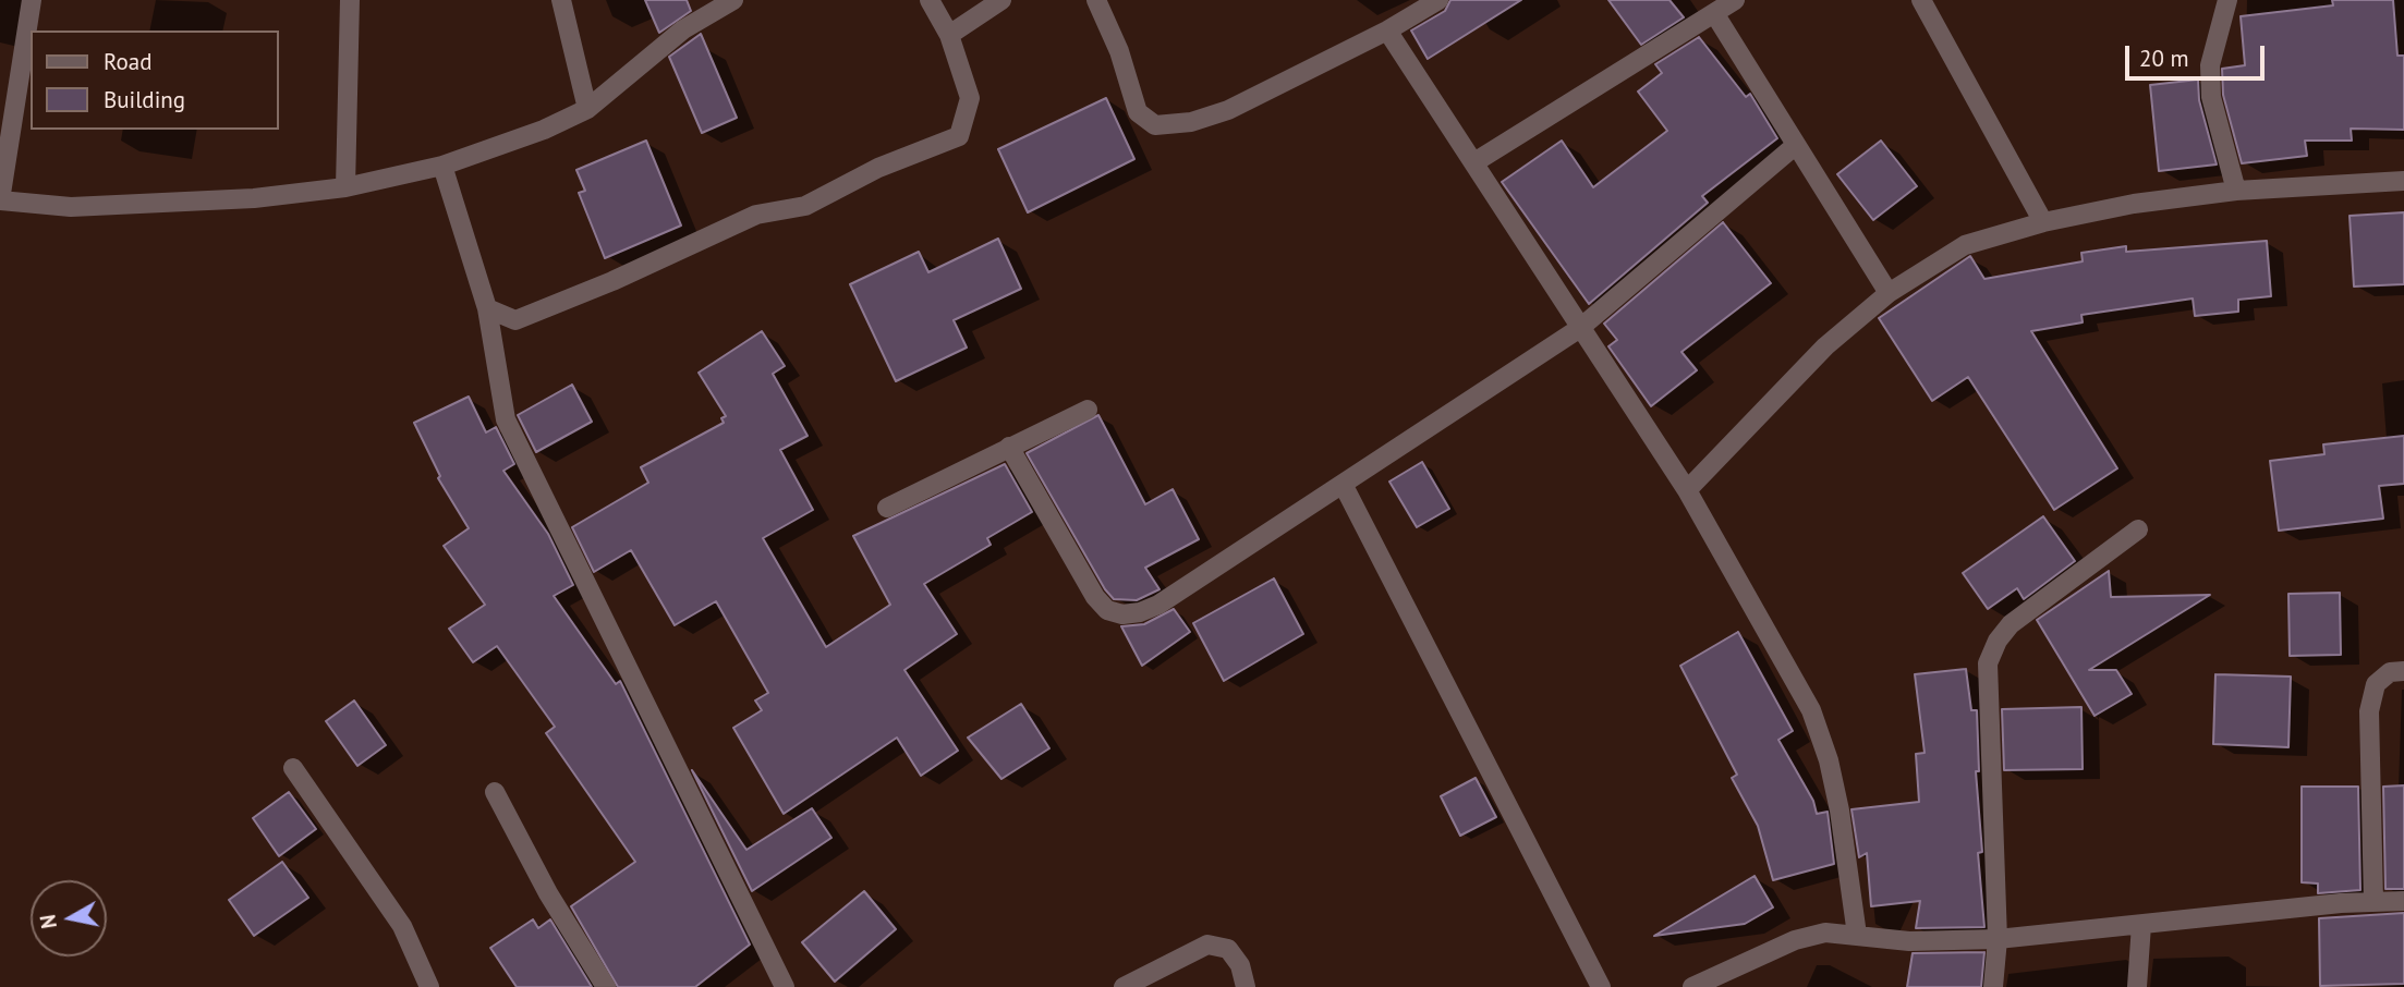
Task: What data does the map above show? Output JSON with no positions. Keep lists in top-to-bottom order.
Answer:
{
  "legend": ["Road", "Building"],
  "scale_bar": "20 m",
  "north": "left"
}
